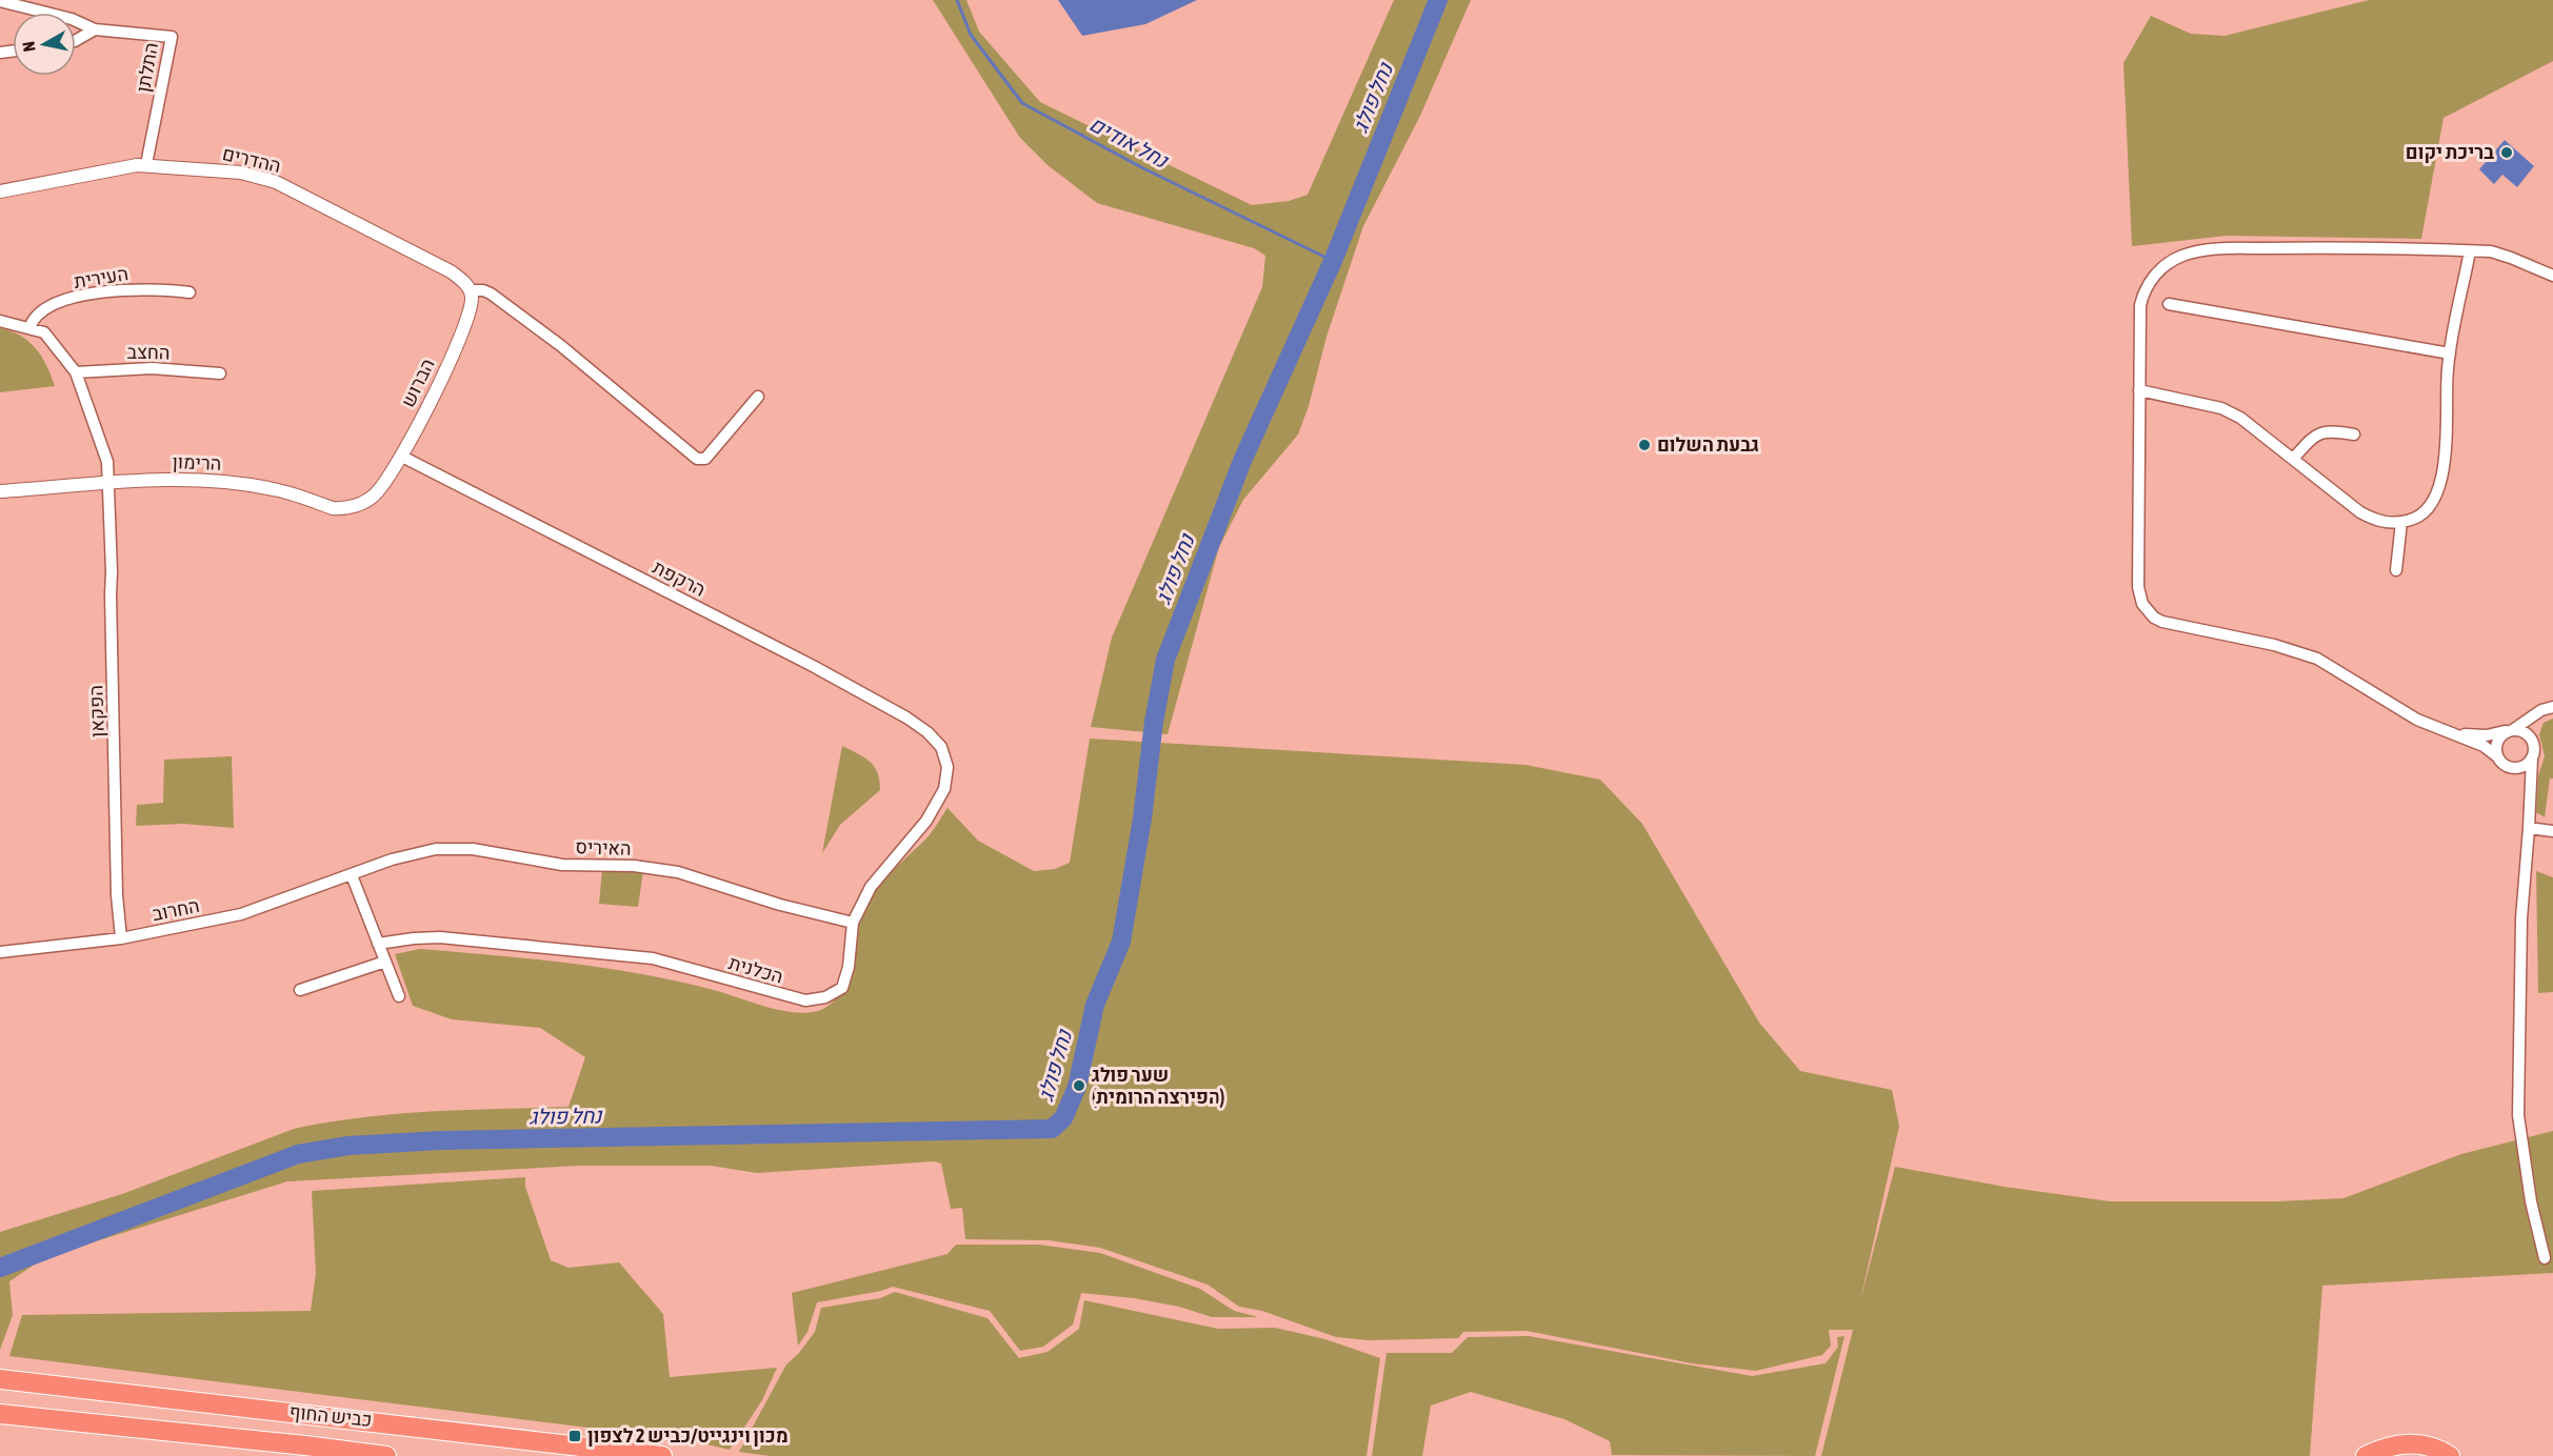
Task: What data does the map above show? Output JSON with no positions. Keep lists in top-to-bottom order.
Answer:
{
  "streets": {
    "highway": ["כביש החוף"],
    "street": [
      "התלתן",
      "ההדרים",
      "העירית",
      "החצב",
      "הברוש",
      "הרימון",
      "הרקפת",
      "הפקאן",
      "האיריס",
      "החרוב",
      "הכלנית"
    ]
  },
  "crossings": [
    ["התלתן", "ההדרים"],
    ["ההדרים", "הברוש"],
    ["העירית", "הפקאן"],
    ["החצב", "הפקאן"],
    ["הברוש", "הרימון"],
    ["הברוש", "הרקפת"],
    ["הרימון", "הפקאן"],
    ["הרקפת", "הכלנית"],
    ["הפקאן", "החרוב"],
    ["האיריס", "החרוב"],
    ["האיריס", "הכלנית"]
  ],
  "water": ["נחל פולג", "נחל אודים"],
  "places": {
    "other": ["בריכת יקום", "גבעת השלום", "שער פולג (הפירצה הרומית)"],
    "transit": ["מכון וינגייט/כביש 2 לצפון"]
  },
  "north": "left"
}
